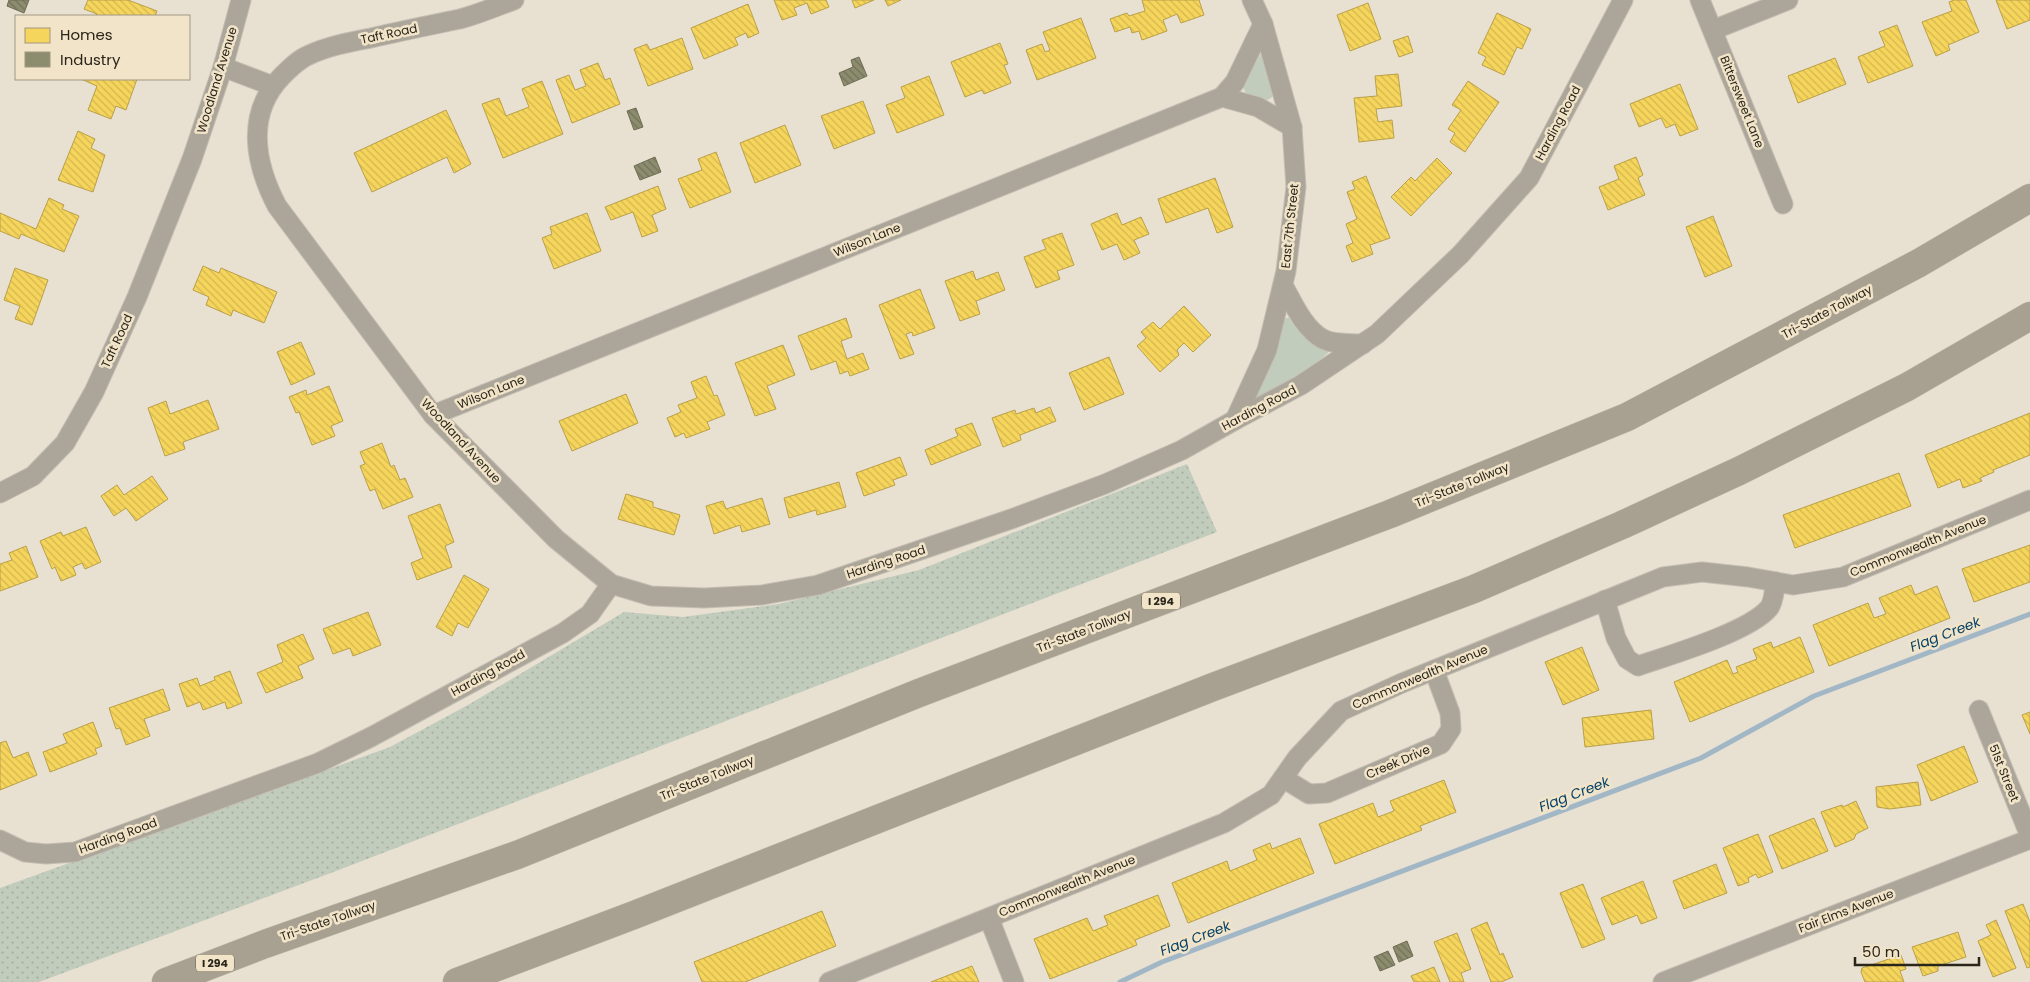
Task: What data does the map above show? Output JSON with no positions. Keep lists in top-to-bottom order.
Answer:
{
  "streets": {
    "highway": ["Tri-State Tollway", "I 294"],
    "street": [
      "Taft Road",
      "Woodland Avenue",
      "Bittersweet Lane",
      "Harding Road",
      "East 7th Street",
      "Wilson Lane",
      "Commonwealth Avenue",
      "Creek Drive",
      "51st Street",
      "Fair Elms Avenue"
    ]
  },
  "crossings": [
    ["Taft Road", "Woodland Avenue"],
    ["Woodland Avenue", "Harding Road"],
    ["Woodland Avenue", "Wilson Lane"],
    ["Harding Road", "East 7th Street"],
    ["Commonwealth Avenue", "Creek Drive"],
    ["51st Street", "Fair Elms Avenue"]
  ],
  "water": ["Flag Creek"],
  "legend": ["Homes", "Industry"],
  "scale_bar": "50 m"
}
